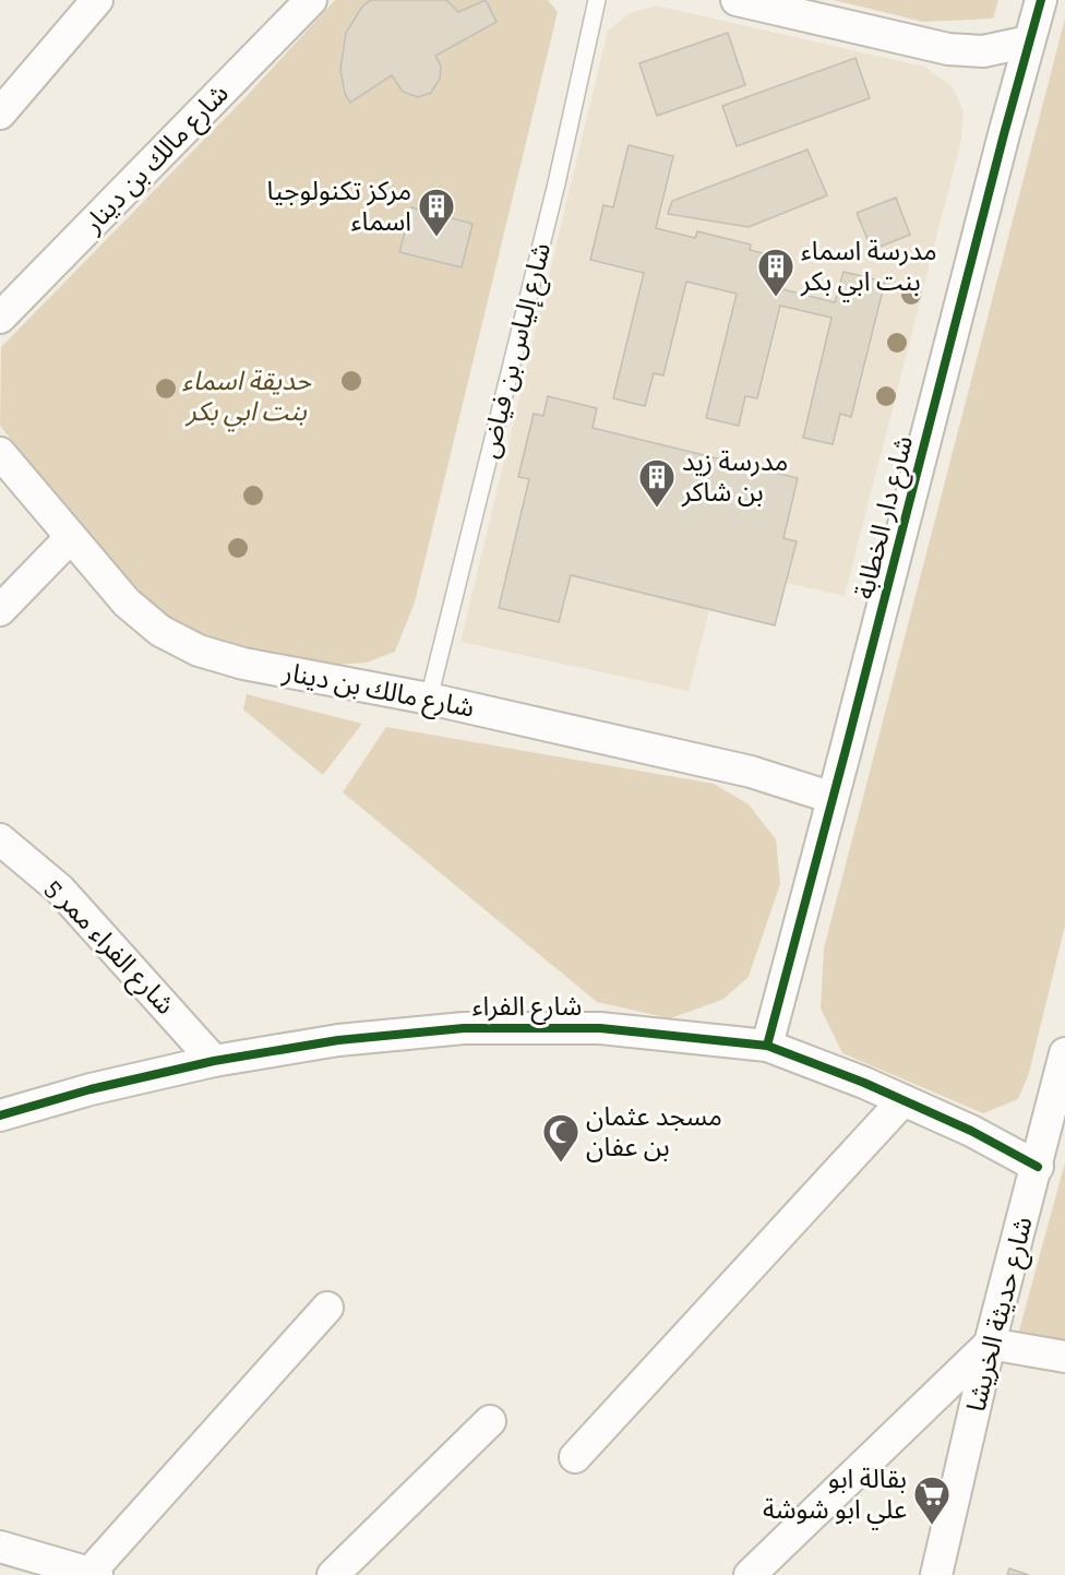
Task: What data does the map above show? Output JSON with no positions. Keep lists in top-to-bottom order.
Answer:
{
  "streets": {
    "street": [
      "شارع مالك بن دينار",
      "شارع دار الخطابة",
      "شارع الفراء ممر 5",
      "شارع الفراء",
      "شارع حديثة الخريشا"
    ],
    "lane": ["شارع إلياس بن فياض"]
  },
  "crossings": [
    ["شارع مالك بن دينار", "شارع إلياس بن فياض"],
    ["شارع مالك بن دينار", "شارع دار الخطابة"],
    ["شارع دار الخطابة", "شارع الفراء"],
    ["شارع الفراء ممر 5", "شارع الفراء"],
    ["شارع الفراء", "شارع حديثة الخريشا"]
  ],
  "parks": ["حديقة اسماء بنت ابي بكر"],
  "places": {
    "building": ["مركز تكنولوجيا اسماء", "مدرسة اسماء بنت ابي بكر", "مدرسة زيد بن شاكر"],
    "mosque": ["مسجد عثمان بن عفان"],
    "supermarket": ["بقالة ابو علي ابو شوشة"]
  }
}
